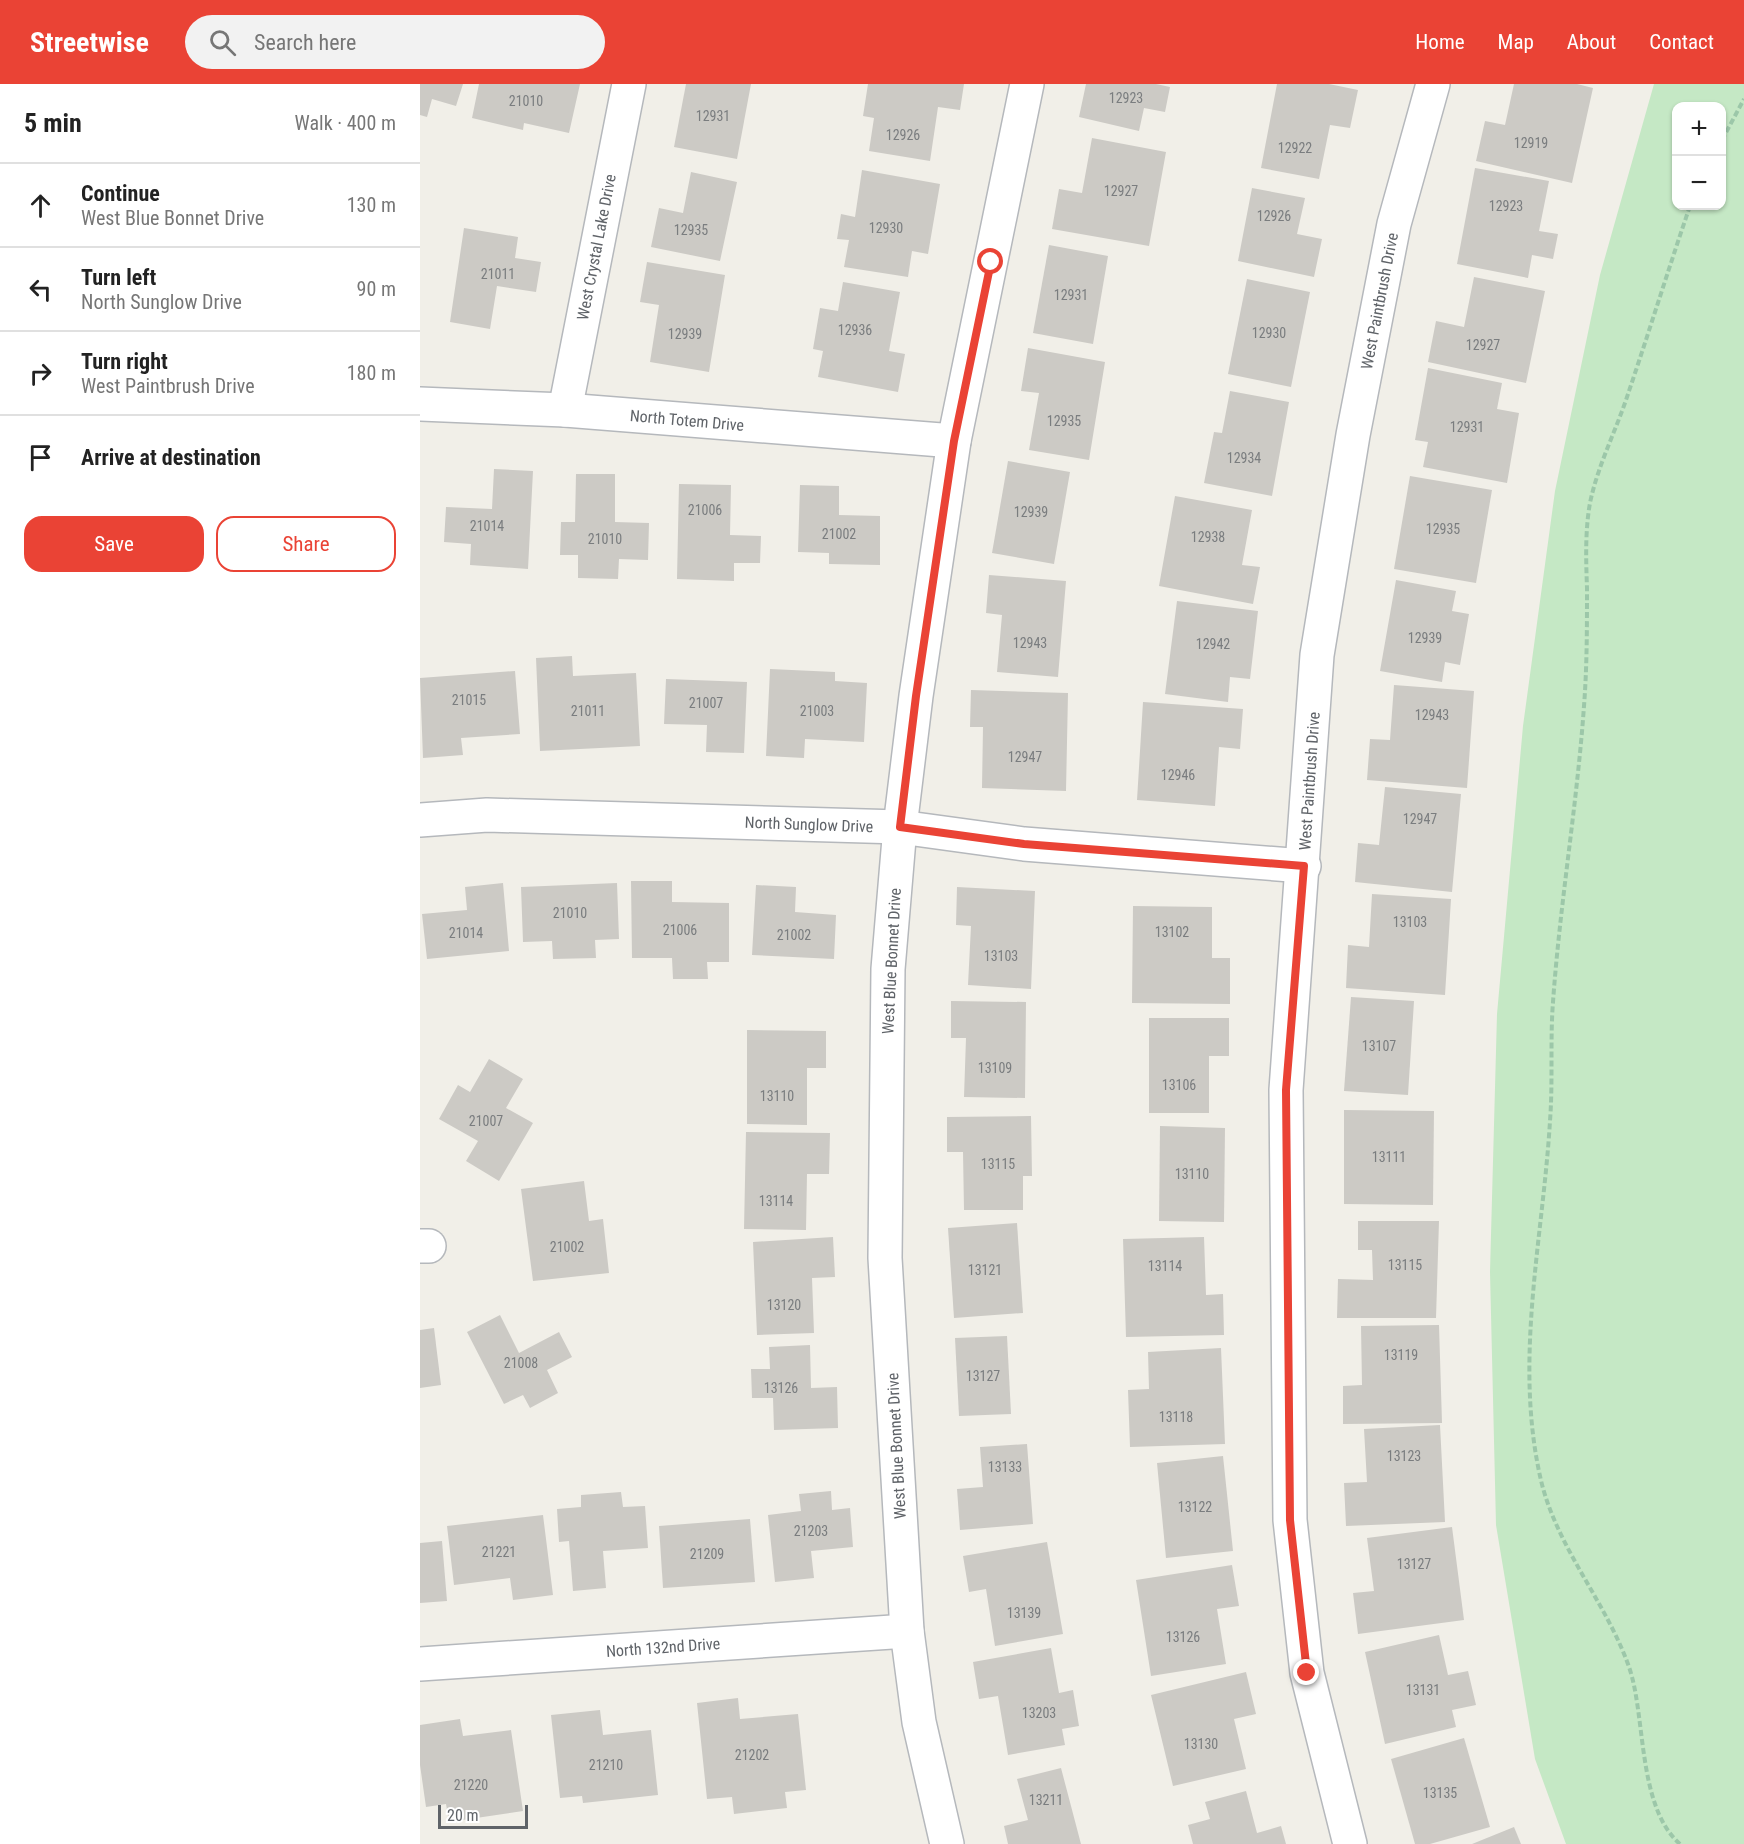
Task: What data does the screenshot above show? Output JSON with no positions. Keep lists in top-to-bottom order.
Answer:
{
  "streets": {
    "street": [
      "West Crystal Lake Drive",
      "West Paintbrush Drive",
      "North Totem Drive",
      "North Sunglow Drive",
      "West Blue Bonnet Drive",
      "North 132nd Drive"
    ]
  },
  "crossings": [
    ["West Crystal Lake Drive", "North Totem Drive"],
    ["West Paintbrush Drive", "North Sunglow Drive"],
    ["North Totem Drive", "West Blue Bonnet Drive"],
    ["North Sunglow Drive", "West Blue Bonnet Drive"],
    ["West Blue Bonnet Drive", "North 132nd Drive"]
  ],
  "house_numbers": [
    "12923",
    "21010",
    "12931",
    "12926",
    "12919",
    "12922",
    "12927",
    "12923",
    "12926",
    "12930",
    "12935",
    "21011",
    "12931",
    "12936",
    "12930",
    "12939",
    "12927",
    "12935",
    "12931",
    "12934",
    "21006",
    "12939",
    "21014",
    "12935",
    "21002",
    "12938",
    "21010",
    "12939",
    "12943",
    "12942",
    "21015",
    "21007",
    "21011",
    "21003",
    "12943",
    "12947",
    "12946",
    "12947",
    "21010",
    "13103",
    "21006",
    "13102",
    "21014",
    "21002",
    "13103",
    "13107",
    "13109",
    "13106",
    "13110",
    "21007",
    "13111",
    "13115",
    "13110",
    "13114",
    "21002",
    "13115",
    "13114",
    "13121",
    "13120",
    "13119",
    "21008",
    "13127",
    "13126",
    "13118",
    "13123",
    "13133",
    "13122",
    "21203",
    "21221",
    "21209",
    "13127",
    "13139",
    "13126",
    "13131",
    "13203",
    "13130",
    "21202",
    "21210",
    "21220",
    "13135",
    "13211"
  ],
  "scale_bar": "20 m",
  "page": {
    "header": "Streetwise",
    "search": "Search here",
    "nav": [
      "Home",
      "Map",
      "About",
      "Contact"
    ],
    "heading": ["5 min", "Walk · 400 m"],
    "map_buttons": ["+", "−"],
    "list": [
      ["Continue", "West Blue Bonnet Drive", "130 m"],
      ["Turn left", "North Sunglow Drive", "90 m"],
      ["Turn right", "West Paintbrush Drive", "180 m"],
      "Arrive at destination"
    ],
    "buttons": ["Save", "Share"],
    "scale": "20 m"
  }
}
